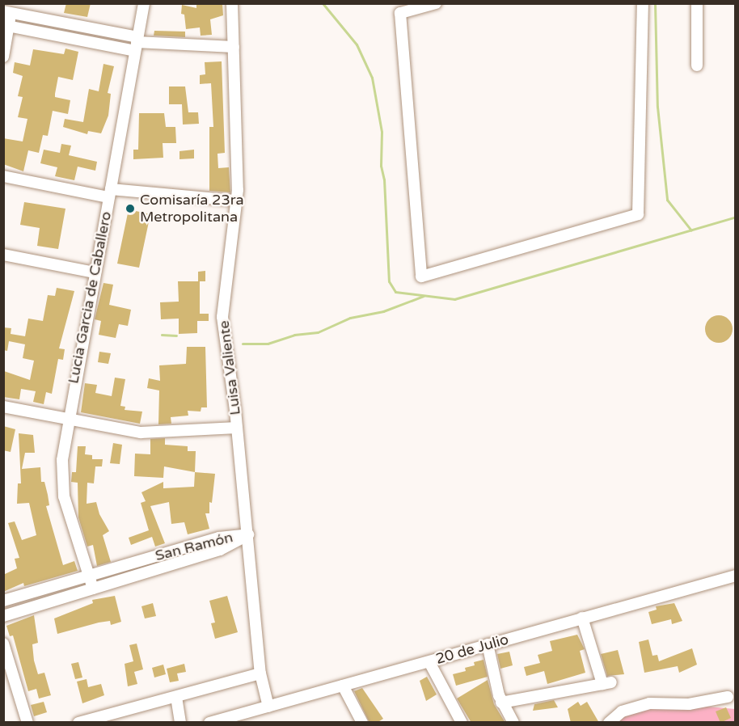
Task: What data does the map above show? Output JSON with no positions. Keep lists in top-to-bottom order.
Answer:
{
  "streets": {
    "street": [
      "Lucia Garcia de Caballero",
      "Luisa Valiente",
      "San Ramón",
      "20 de Julio"
    ]
  },
  "crossings": [
    ["Lucia Garcia de Caballero", "San Ramón"],
    ["Luisa Valiente", "San Ramón"],
    ["Luisa Valiente", "20 de Julio"]
  ],
  "places": ["Comisaría 23ra Metropolitana"]
}
